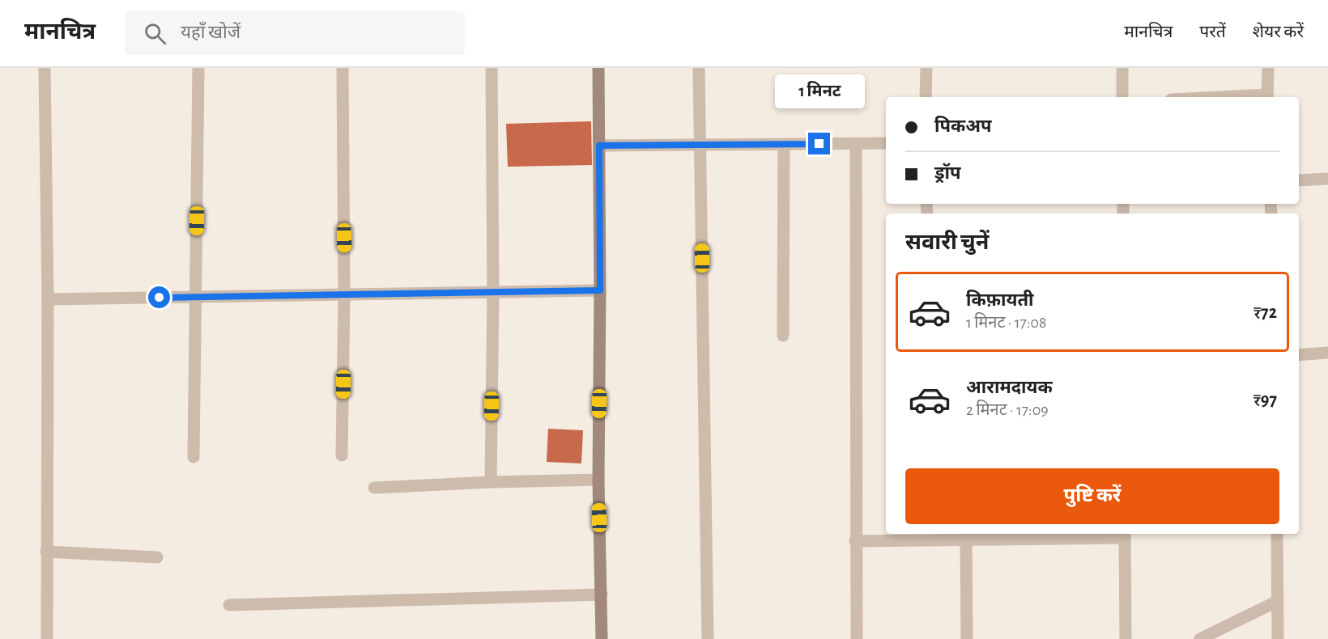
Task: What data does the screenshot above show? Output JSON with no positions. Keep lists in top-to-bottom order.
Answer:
{
  "page": {
    "header": "मानचित्र",
    "search": "यहाँ खोजें",
    "nav": ["मानचित्र", "परतें", "शेयर करें"],
    "bubble": "1 मिनट",
    "banner": ["पिकअप", "ड्रॉप"],
    "heading": "सवारी चुनें",
    "list": [
      {
        "name": "किफ़ायती",
        "note": "1 मिनट · 17:08",
        "value": "₹72"
      },
      {
        "name": "आरामदायक",
        "note": "2 मिनट · 17:09",
        "value": "₹97"
      }
    ],
    "buttons": "पुष्टि करें"
  }
}
